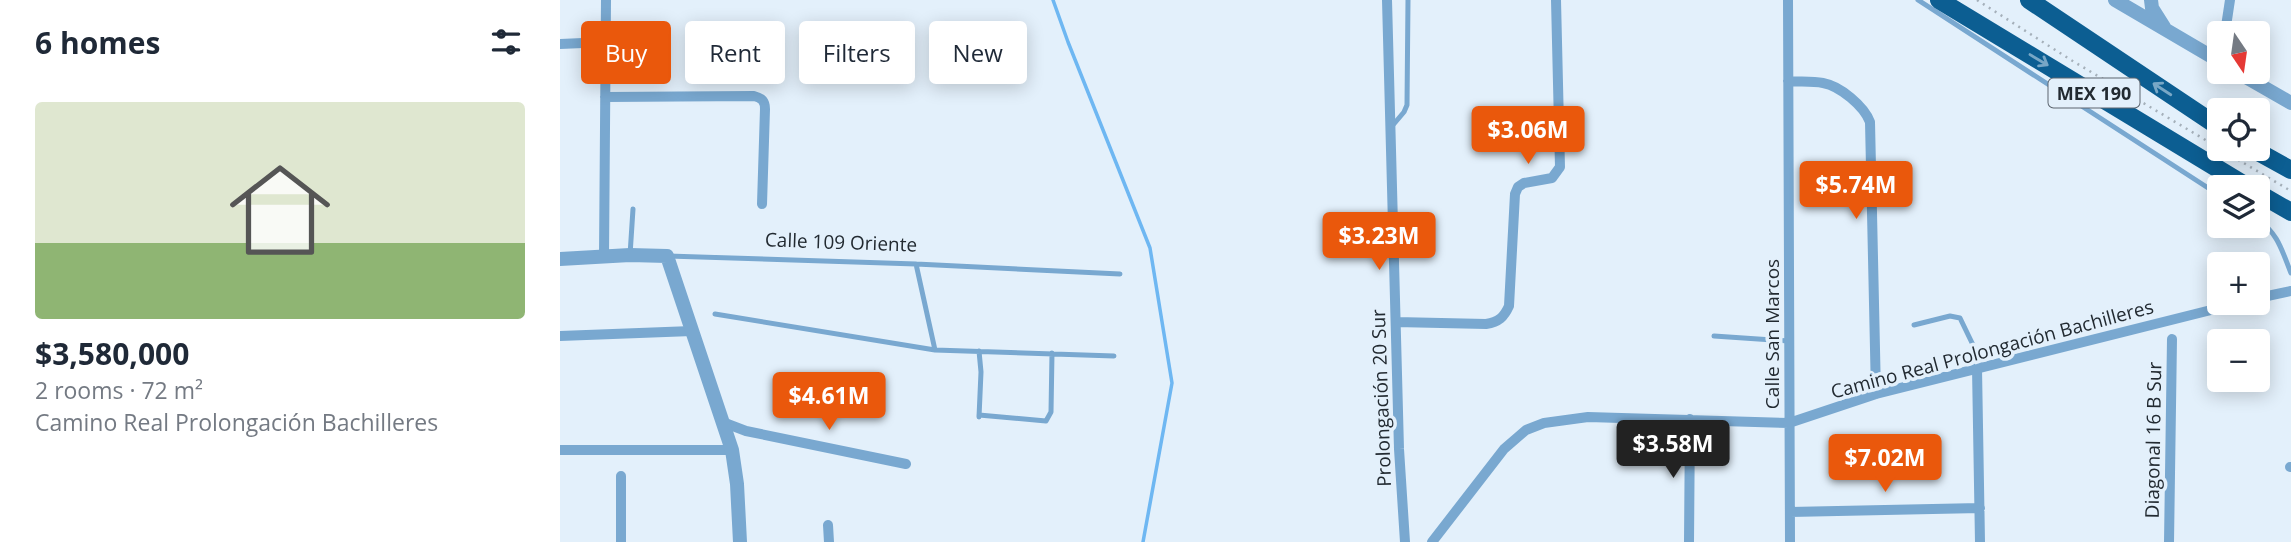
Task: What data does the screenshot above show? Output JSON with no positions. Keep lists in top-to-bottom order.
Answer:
{
  "streets": {
    "highway": ["MEX 190"],
    "street": [
      "Calle 109 Oriente",
      "Calle San Marcos",
      "Camino Real Prolongación Bachilleres",
      "Prolongación 20 Sur",
      "Diagonal 16 B Sur"
    ]
  },
  "crossings": [
    ["Calle San Marcos", "Camino Real Prolongación Bachilleres"]
  ],
  "north": "bottom",
  "page": {
    "heading": "6 homes",
    "map_buttons": ["+", "−"],
    "chip": [
      "Buy",
      "Rent",
      "Filters",
      "New"
    ],
    "list": [
      {
        "name": "$3,580,000",
        "note": "2 rooms · 72 m² · Camino Real Prolongación Bachilleres"
      }
    ],
    "price": [
      "$3.06M",
      "$5.74M",
      "$3.23M",
      "$4.61M",
      "$3.58M",
      "$7.02M"
    ]
  }
}
